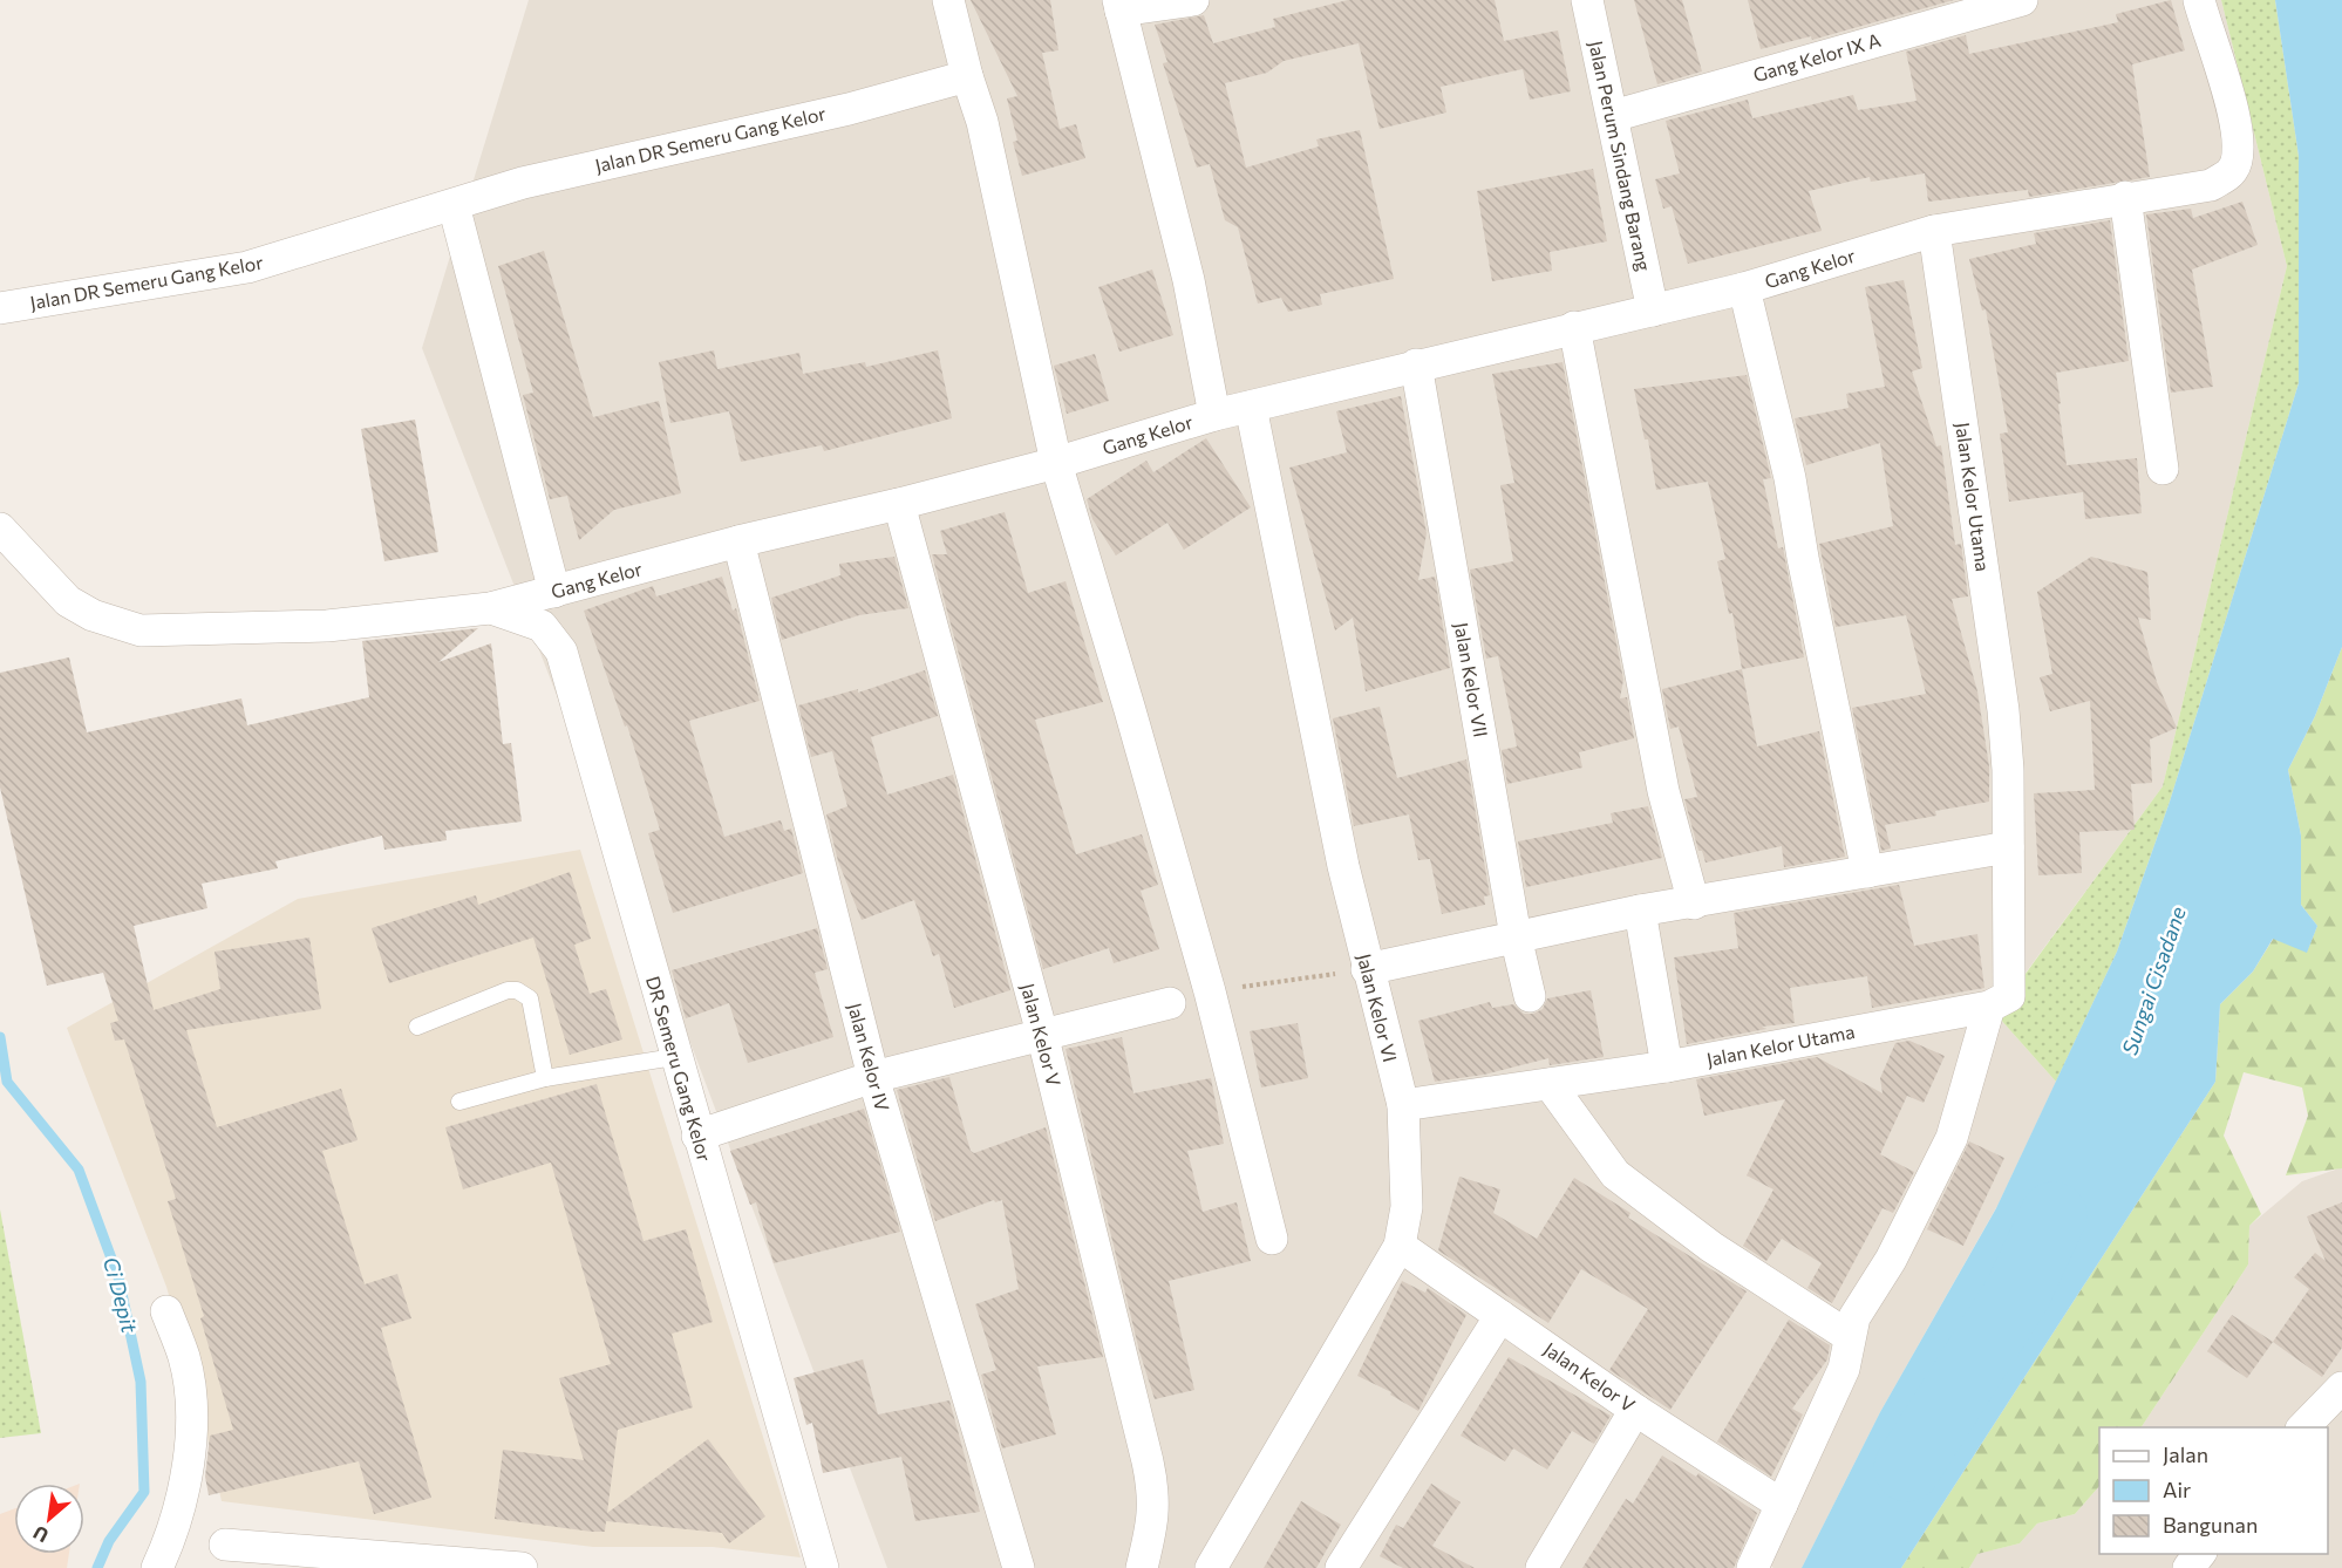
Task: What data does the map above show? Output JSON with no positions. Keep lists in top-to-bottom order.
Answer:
{
  "streets": {
    "street": [
      "Gang Kelor IX A",
      "Jalan DR Semeru Gang Kelor",
      "Jalan Perum Sindang Barang",
      "Gang Kelor",
      "Jalan Kelor Utama",
      "Jalan Kelor VII",
      "Jalan Kelor VI",
      "Jalan Kelor V",
      "Jalan Kelor IV",
      "DR Semeru Gang Kelor"
    ]
  },
  "crossings": [
    ["Gang Kelor IX A", "Jalan Perum Sindang Barang"],
    ["Jalan Perum Sindang Barang", "Gang Kelor"],
    ["Gang Kelor", "Jalan Kelor Utama"],
    ["Gang Kelor", "Jalan Kelor VII"],
    ["Gang Kelor", "Jalan Kelor VI"],
    ["Gang Kelor", "Jalan Kelor V"],
    ["Gang Kelor", "Jalan Kelor IV"],
    ["Gang Kelor", "DR Semeru Gang Kelor"],
    ["Jalan Kelor Utama", "Jalan Kelor VI"],
    ["Jalan Kelor VI", "Jalan Kelor V"]
  ],
  "water": ["Sungai Cisadane", "Ci Depit"],
  "legend": ["Jalan", "Air", "Bangunan"],
  "north": "bottom left"
}
